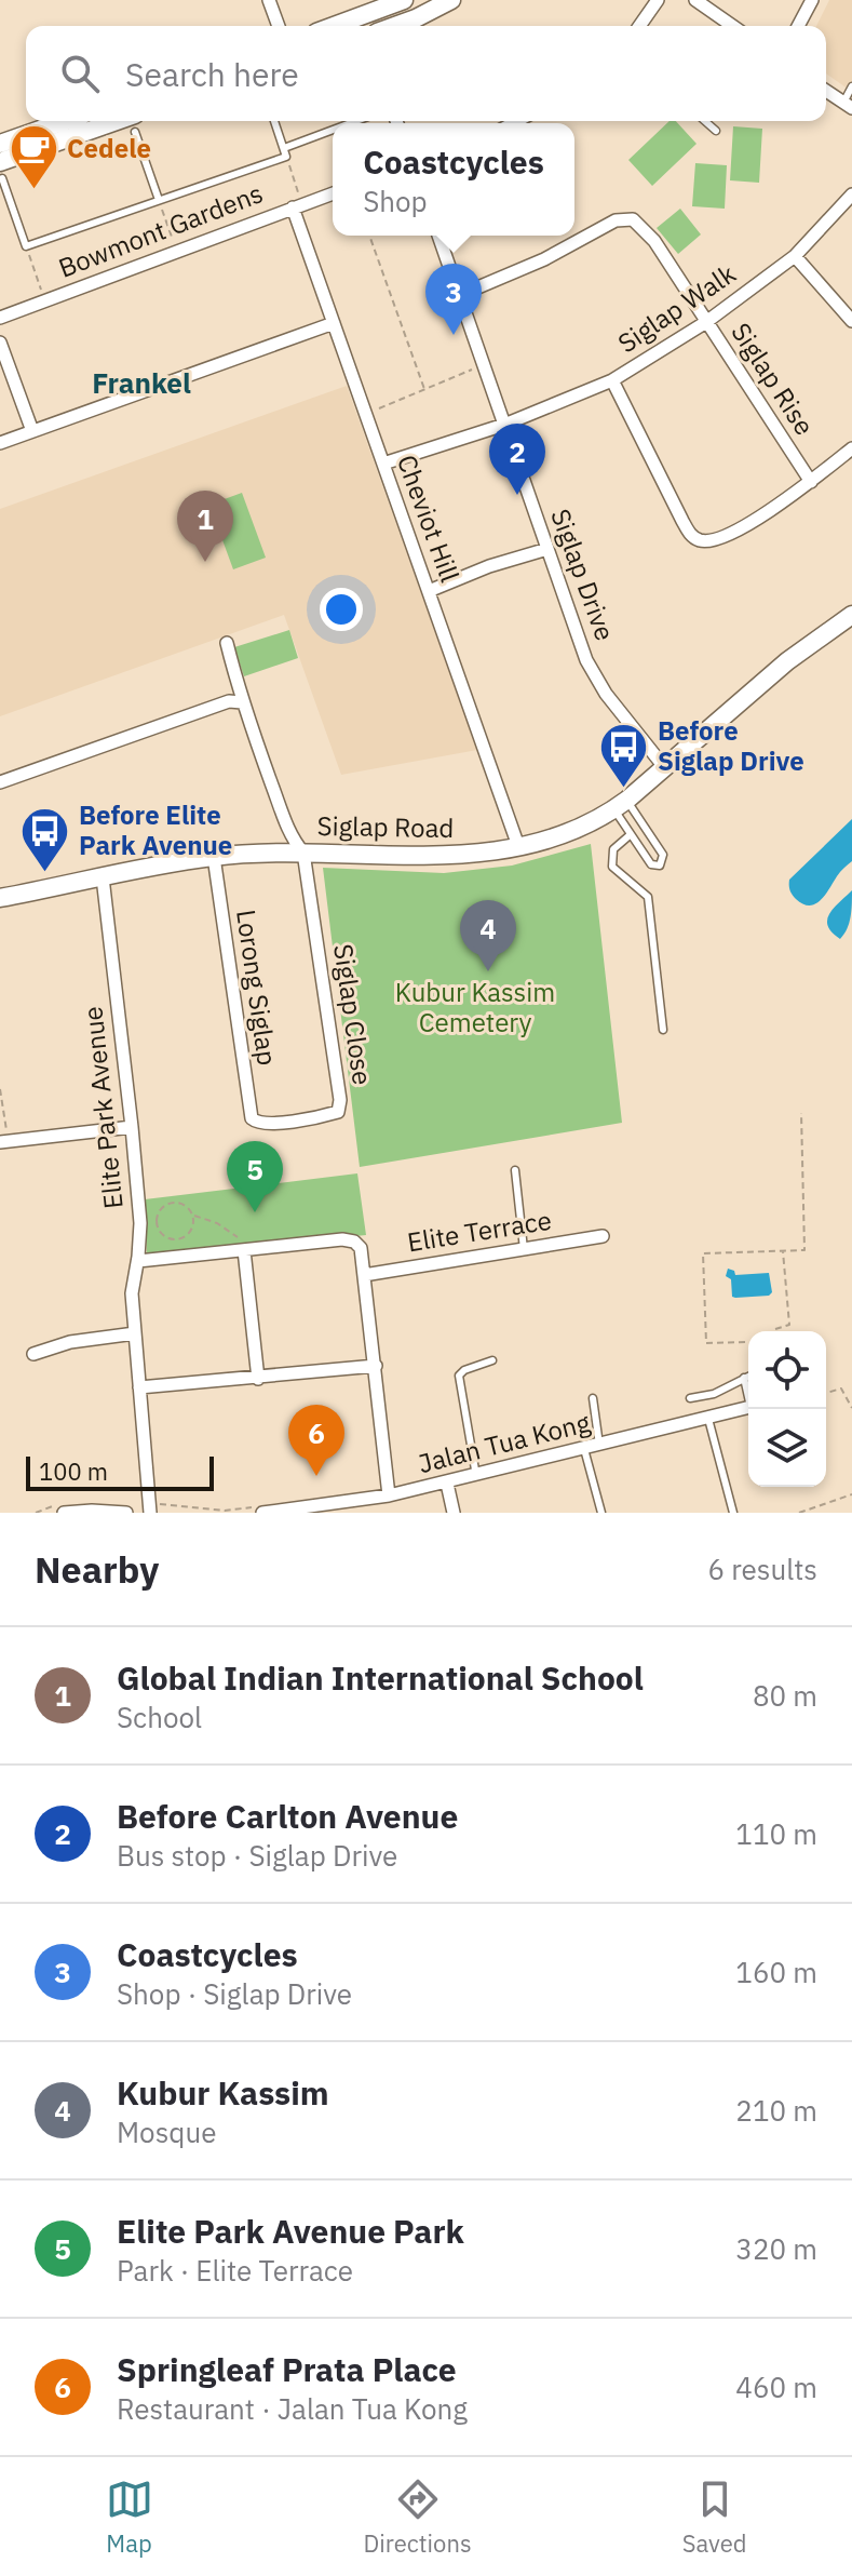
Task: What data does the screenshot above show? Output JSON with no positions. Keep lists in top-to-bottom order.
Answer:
{
  "streets": {
    "main road": ["Siglap Road"],
    "street": [
      "Bowmont Gardens",
      "Siglap Walk",
      "Siglap Rise",
      "Cheviot Hill",
      "Siglap Drive",
      "Lorong Siglap",
      "Siglap Close",
      "Elite Park Avenue",
      "Elite Terrace",
      "Jalan Tua Kong"
    ]
  },
  "crossings": [
    ["Bowmont Gardens", "Cheviot Hill"],
    ["Siglap Walk", "Siglap Rise"],
    ["Siglap Walk", "Cheviot Hill"],
    ["Siglap Walk", "Siglap Drive"],
    ["Siglap Rise", "Siglap Drive"],
    ["Cheviot Hill", "Siglap Road"],
    ["Siglap Drive", "Siglap Road"],
    ["Siglap Road", "Lorong Siglap"],
    ["Siglap Road", "Siglap Close"],
    ["Siglap Road", "Elite Park Avenue"],
    ["Lorong Siglap", "Siglap Close"]
  ],
  "districts": ["Frankel"],
  "parks": ["Kubur Kassim Cemetery"],
  "places": {
    "cafe": ["Cedele"],
    "bus stop": ["Before Siglap Drive", "Before Elite Park Avenue"]
  },
  "scale_bar": "100 m",
  "page": {
    "search": "Search here",
    "popup": ["Coastcycles", "Shop"],
    "pins": [
      "3",
      "2",
      "1",
      "4",
      "5",
      "6"
    ],
    "scale": "100 m",
    "heading": ["Nearby", "6 results"],
    "list": [
      {
        "mark": "1",
        "name": "Global Indian International School",
        "note": "School",
        "value": "80 m"
      },
      {
        "mark": "2",
        "name": "Before Carlton Avenue",
        "note": "Bus stop · Siglap Drive",
        "value": "110 m"
      },
      {
        "mark": "3",
        "name": "Coastcycles",
        "note": "Shop · Siglap Drive",
        "value": "160 m"
      },
      {
        "mark": "4",
        "name": "Kubur Kassim",
        "note": "Mosque",
        "value": "210 m"
      },
      {
        "mark": "5",
        "name": "Elite Park Avenue Park",
        "note": "Park · Elite Terrace",
        "value": "320 m"
      },
      {
        "mark": "6",
        "name": "Springleaf Prata Place",
        "note": "Restaurant · Jalan Tua Kong",
        "value": "460 m"
      }
    ],
    "nav": ["Map", "Directions", "Saved"]
  }
}
